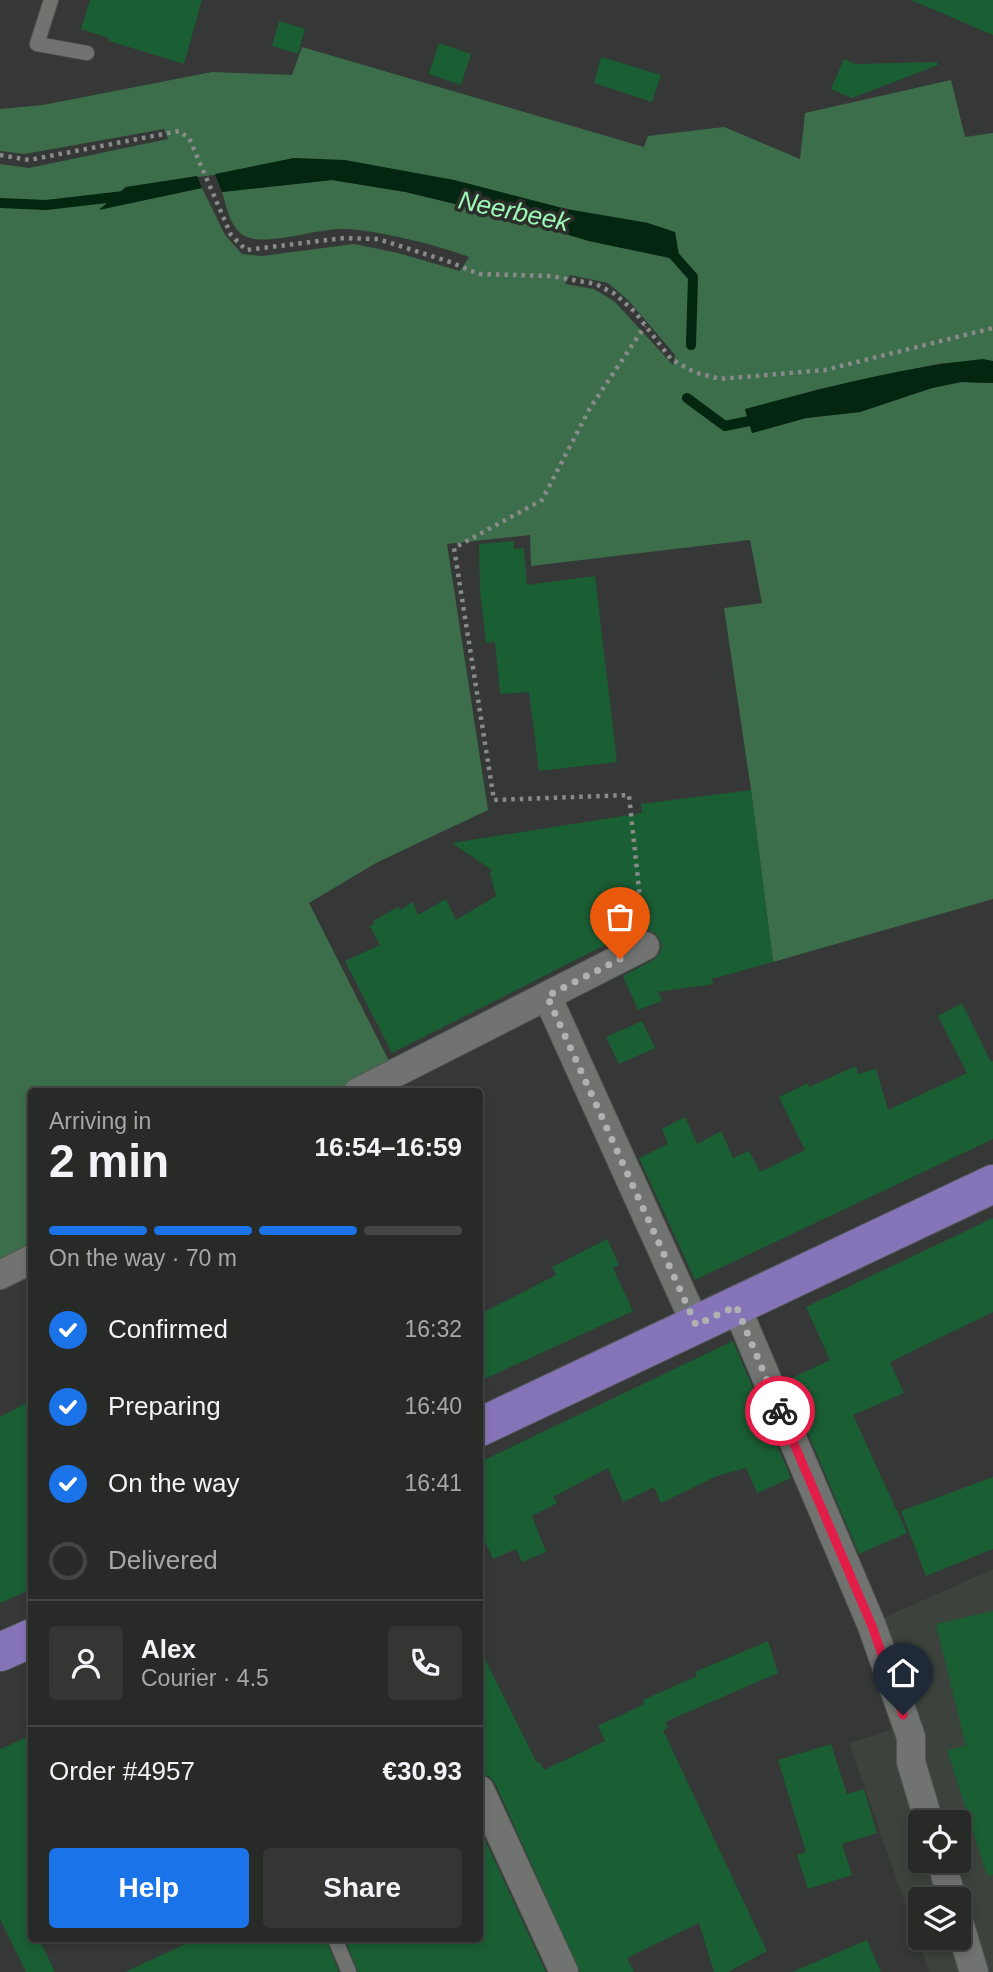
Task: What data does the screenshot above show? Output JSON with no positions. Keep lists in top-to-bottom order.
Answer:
{
  "water": ["Neerbeek"],
  "page": {
    "heading": ["2 min", "Arriving in", "16:54–16:59"],
    "panel": [
      "Alex",
      "Courier · 4.5",
      "Order #4957",
      "€30.93"
    ],
    "bar": "On the way · 70 m",
    "list": [
      ["Confirmed", "16:32"],
      ["Preparing", "16:40"],
      ["On the way", "16:41"],
      "Delivered"
    ],
    "buttons": ["Help", "Share"]
  }
}
